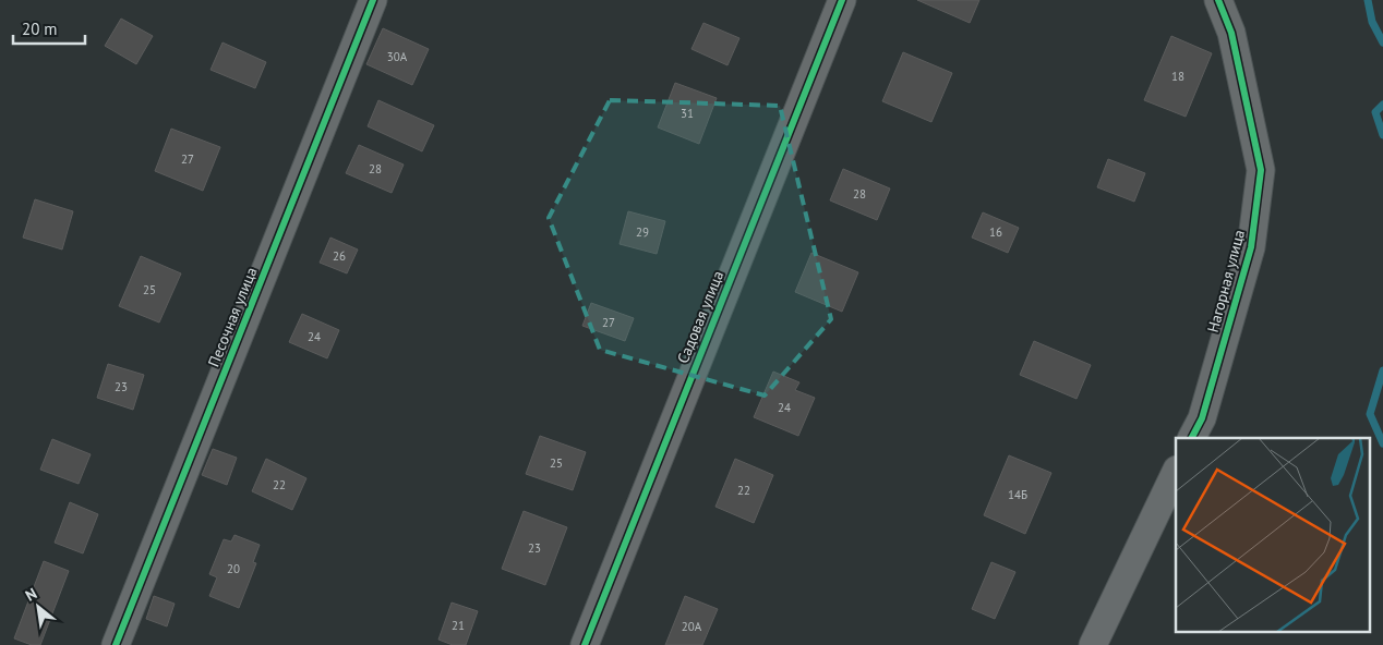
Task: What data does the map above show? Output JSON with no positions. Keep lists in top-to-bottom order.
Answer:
{
  "streets": {
    "street": ["Нагорная улица", "Песочная улица", "Садовая улица"]
  },
  "house_numbers": [
    "30А",
    "18",
    "31",
    "27",
    "28",
    "28",
    "29",
    "16",
    "26",
    "25",
    "27",
    "24",
    "23",
    "24",
    "25",
    "22",
    "22",
    "14Б",
    "23",
    "20",
    "21",
    "20А"
  ],
  "scale_bar": "20 m",
  "north": "top left"
}
